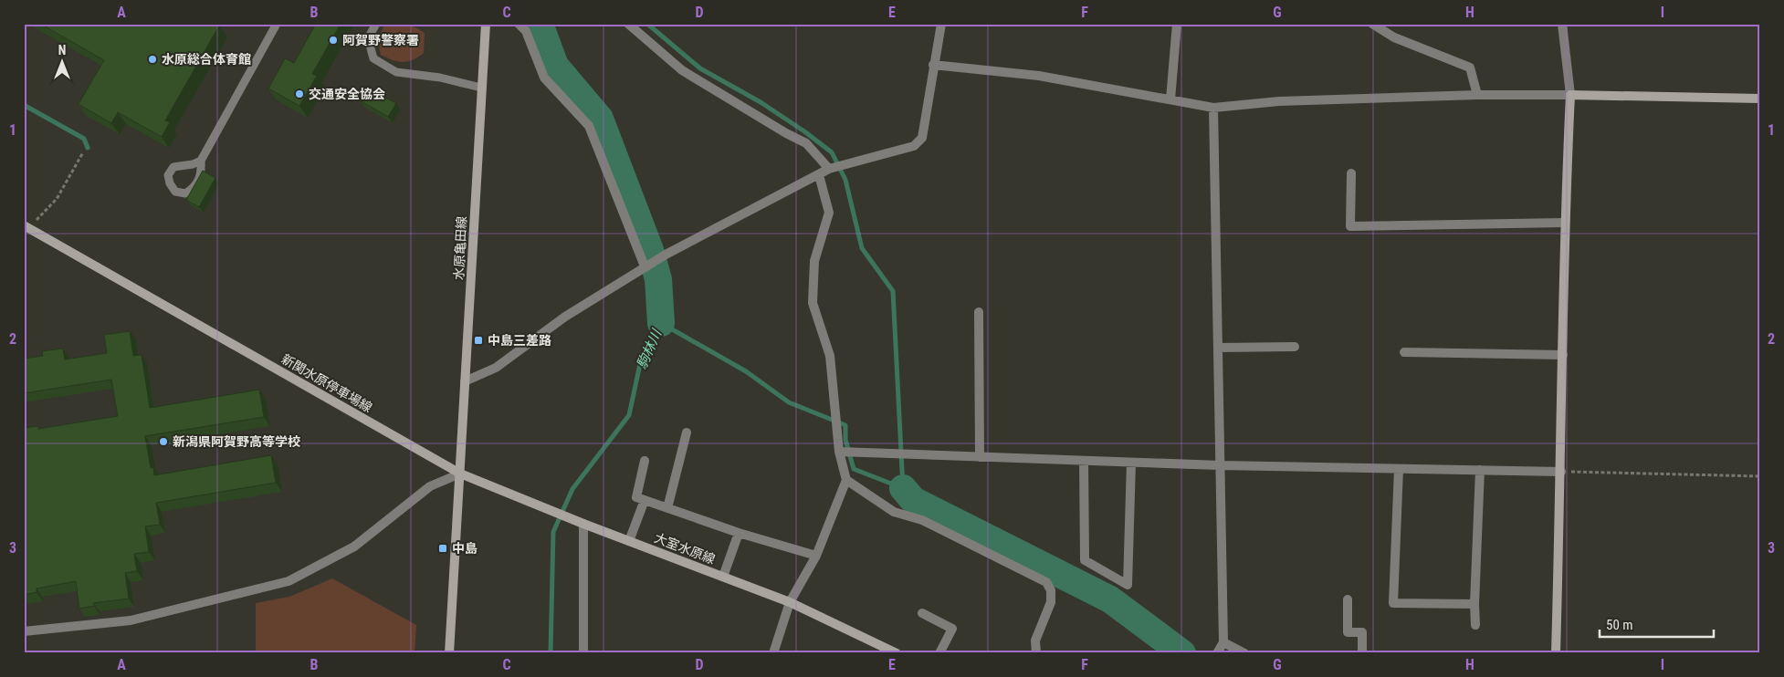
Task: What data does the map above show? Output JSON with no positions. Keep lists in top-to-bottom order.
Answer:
{
  "streets": {
    "main road": ["水原亀田線", "新関水原停車場線", "大室水原線"]
  },
  "crossings": [
    ["水原亀田線", "新関水原停車場線"],
    ["水原亀田線", "大室水原線"],
    ["新関水原停車場線", "大室水原線"]
  ],
  "water": ["駒林川"],
  "places": {
    "other": [
      "阿賀野警察署",
      "水原総合体育館",
      "交通安全協会",
      "新潟県阿賀野高等学校"
    ],
    "transit": ["中島三差路", "中島"]
  },
  "scale_bar": "50 m",
  "north": "top",
  "grid": {
    "columns": [
      "A",
      "B",
      "C",
      "D",
      "E",
      "F",
      "G",
      "H",
      "I"
    ],
    "rows": ["1", "2", "3"]
  }
}
